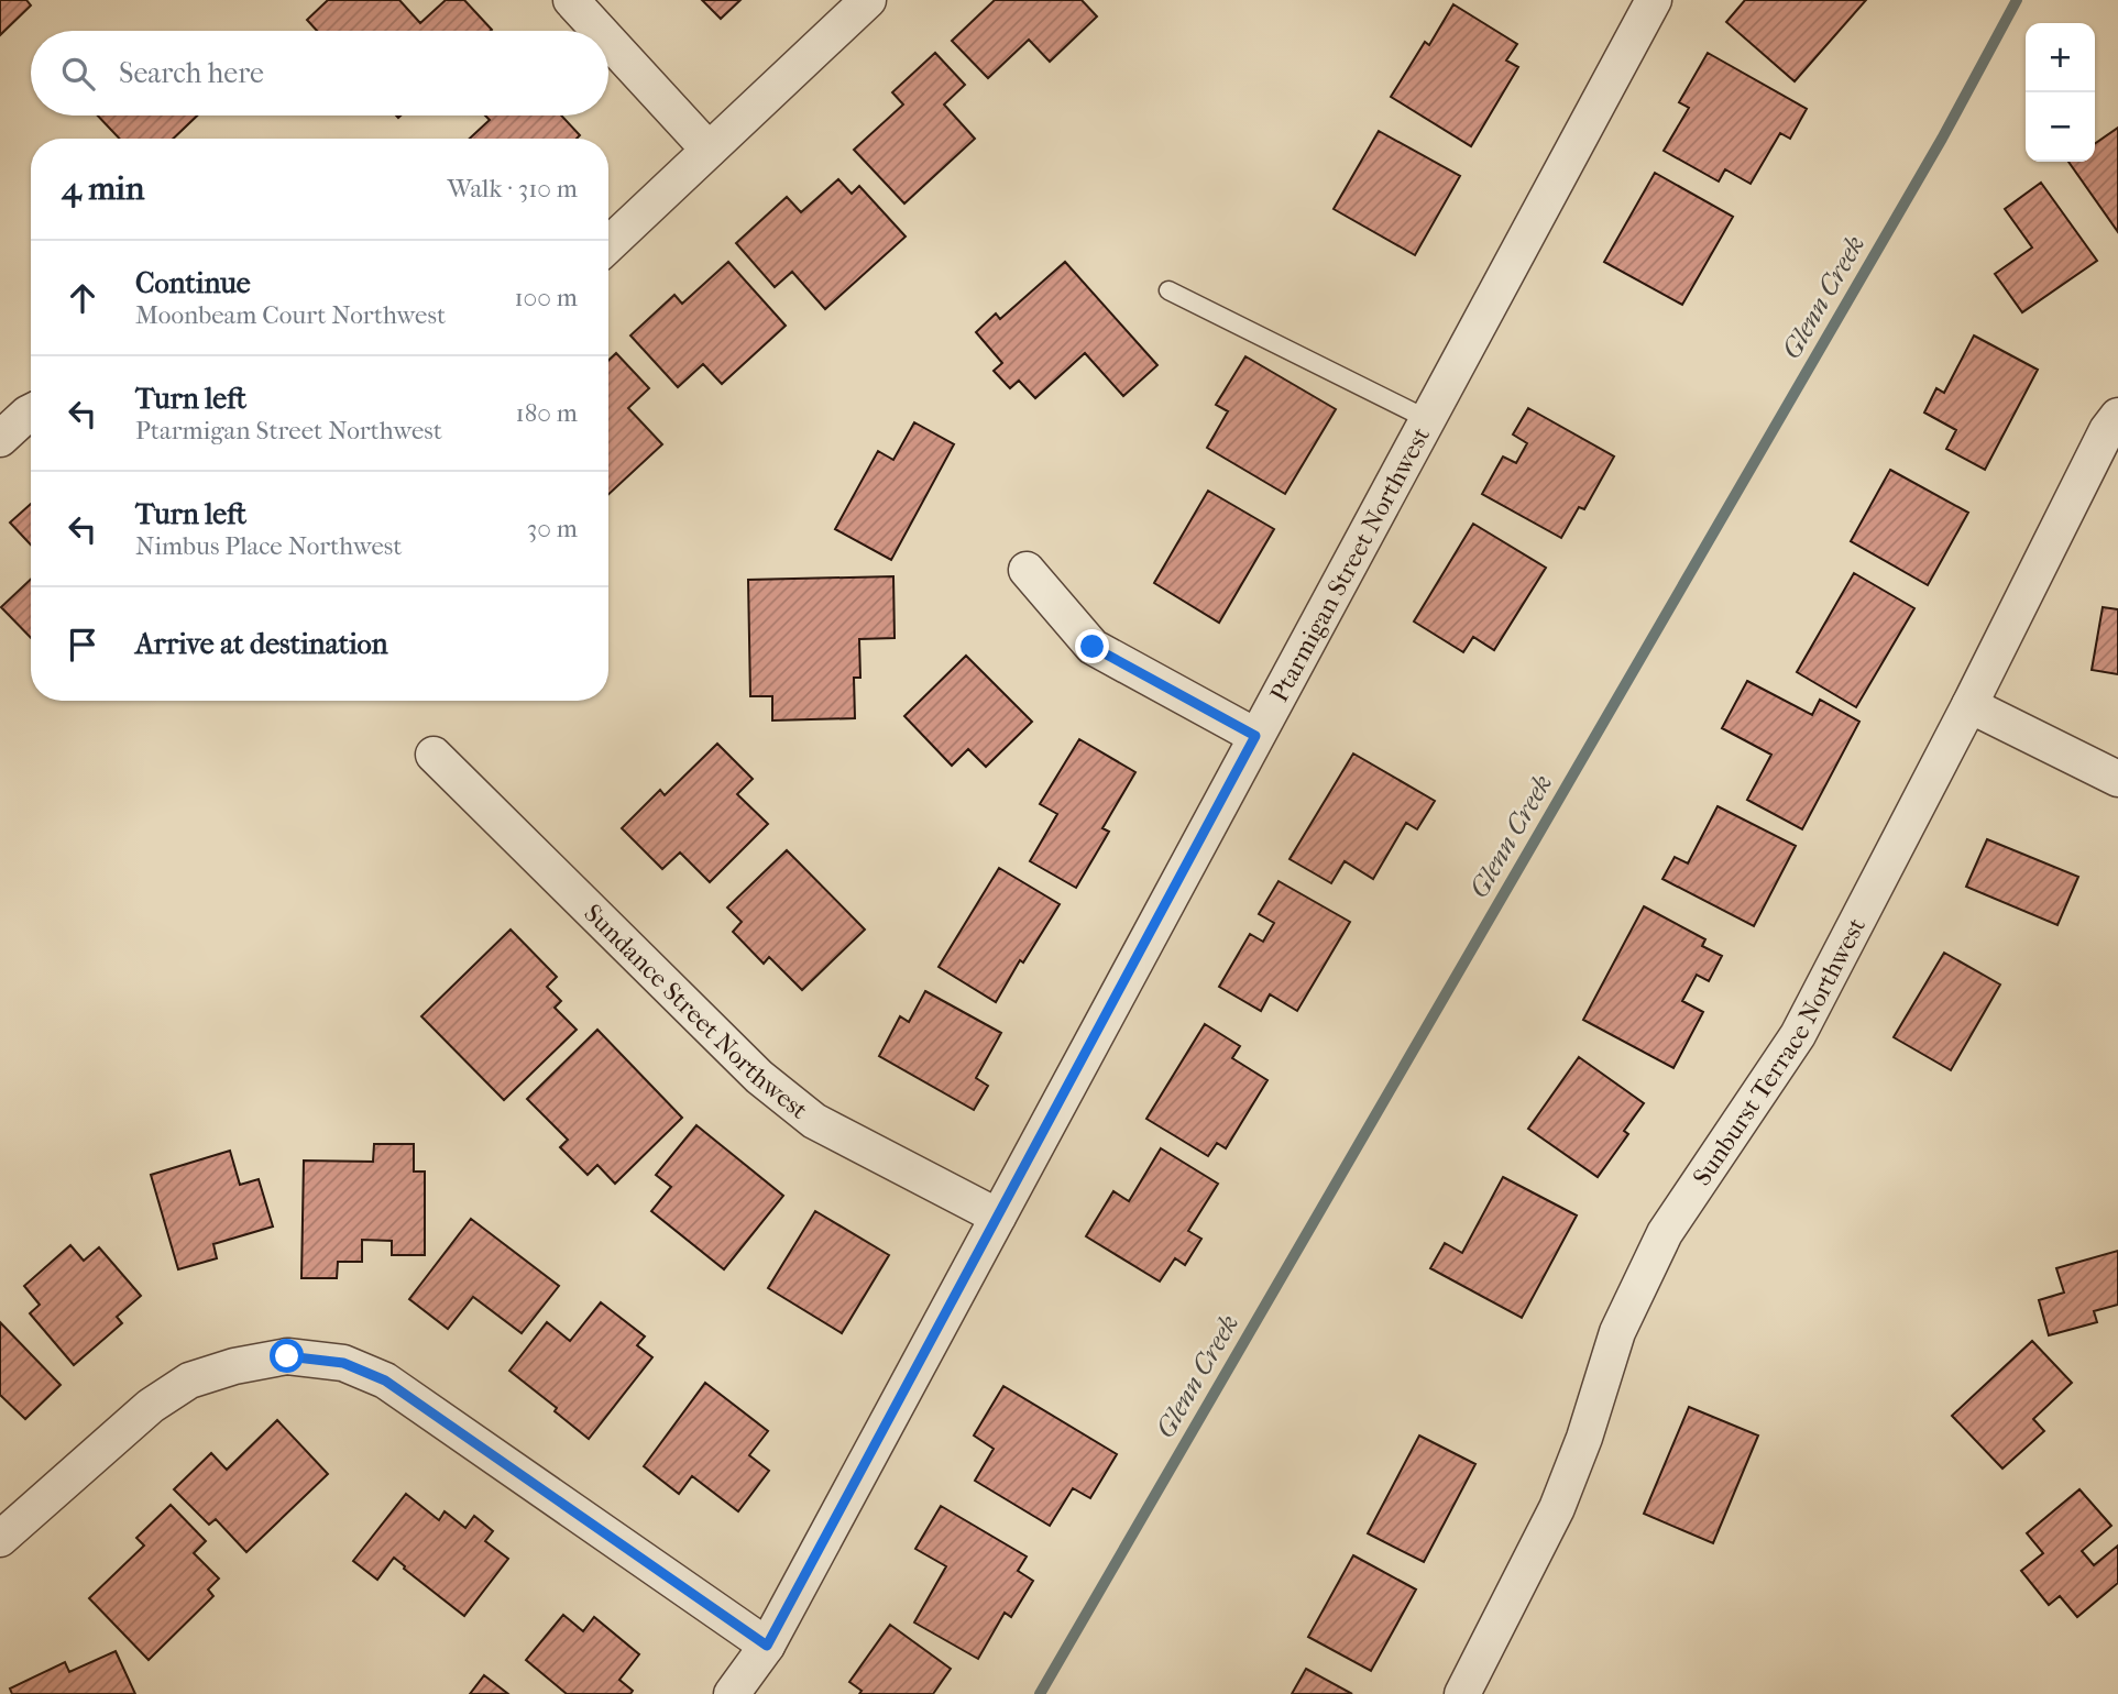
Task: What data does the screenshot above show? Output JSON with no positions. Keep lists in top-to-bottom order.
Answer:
{
  "streets": {
    "street": ["Ptarmigan Street Northwest", "Sundance Street Northwest", "Sunburst Terrace Northwest"]
  },
  "crossings": [
    ["Ptarmigan Street Northwest", "Sundance Street Northwest"]
  ],
  "water": ["Glenn Creek"],
  "page": {
    "map_buttons": ["+", "−"],
    "search": "Search here",
    "heading": ["4 min", "Walk · 310 m"],
    "list": [
      ["Continue", "Moonbeam Court Northwest", "100 m"],
      ["Turn left", "Ptarmigan Street Northwest", "180 m"],
      ["Turn left", "Nimbus Place Northwest", "30 m"],
      "Arrive at destination"
    ]
  }
}
